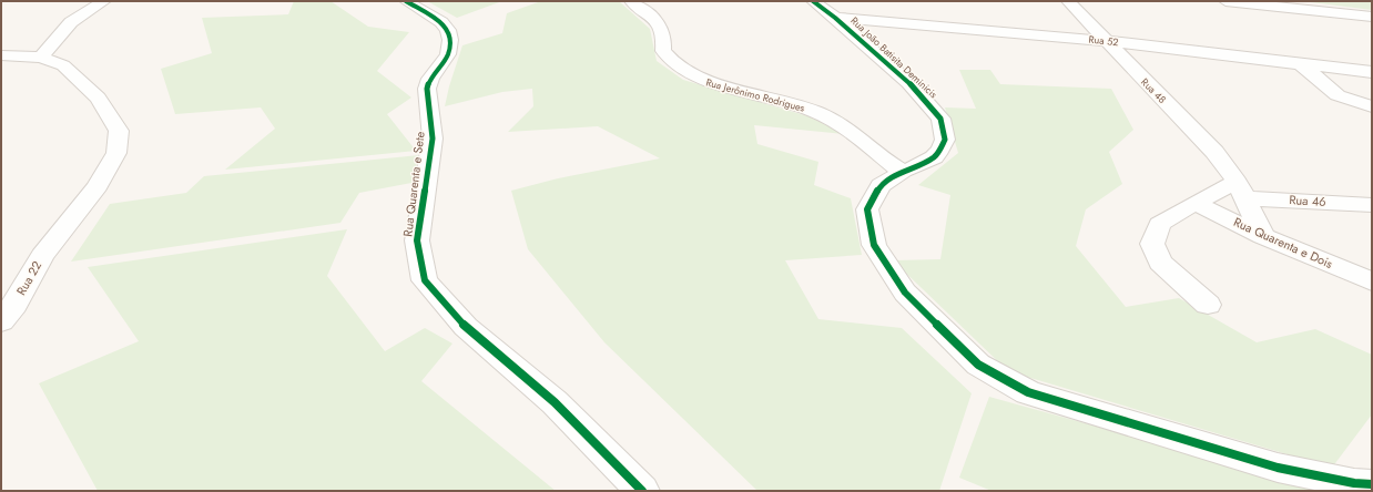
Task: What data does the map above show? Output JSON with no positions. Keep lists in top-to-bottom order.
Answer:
{
  "streets": {
    "street": [
      "Rua 52",
      "Rua João Batisita Deminicis",
      "Rua 48",
      "Rua Jerônimo Rodrigues",
      "Rua Quarenta e Sete",
      "Rua 46",
      "Rua Quarenta e Dois",
      "Rua 22"
    ]
  },
  "crossings": [
    ["Rua 52", "Rua João Batisita Deminicis"],
    ["Rua 52", "Rua 48"],
    ["Rua João Batisita Deminicis", "Rua Jerônimo Rodrigues"],
    ["Rua 48", "Rua 46"],
    ["Rua 48", "Rua Quarenta e Dois"]
  ]
}
